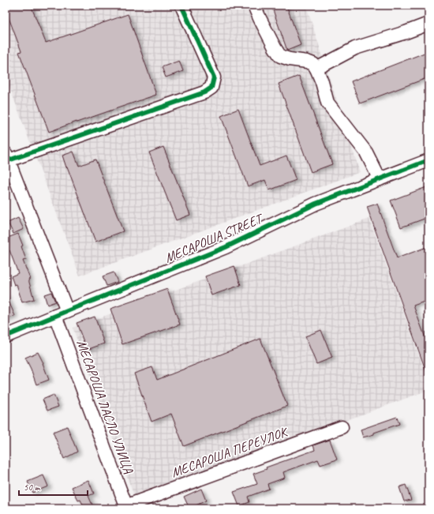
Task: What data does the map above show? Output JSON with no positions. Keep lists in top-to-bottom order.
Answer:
{
  "streets": {
    "street": ["МЕСАРОША STREET", "МЕСАРОША ЛАСЛО УЛИЦА", "МЕСАРОША ПЕРЕУЛОК"]
  },
  "crossings": [
    ["МЕСАРОША STREET", "МЕСАРОША ЛАСЛО УЛИЦА"],
    ["МЕСАРОША ЛАСЛО УЛИЦА", "МЕСАРОША ПЕРЕУЛОК"]
  ],
  "scale_bar": "50 m"
}
